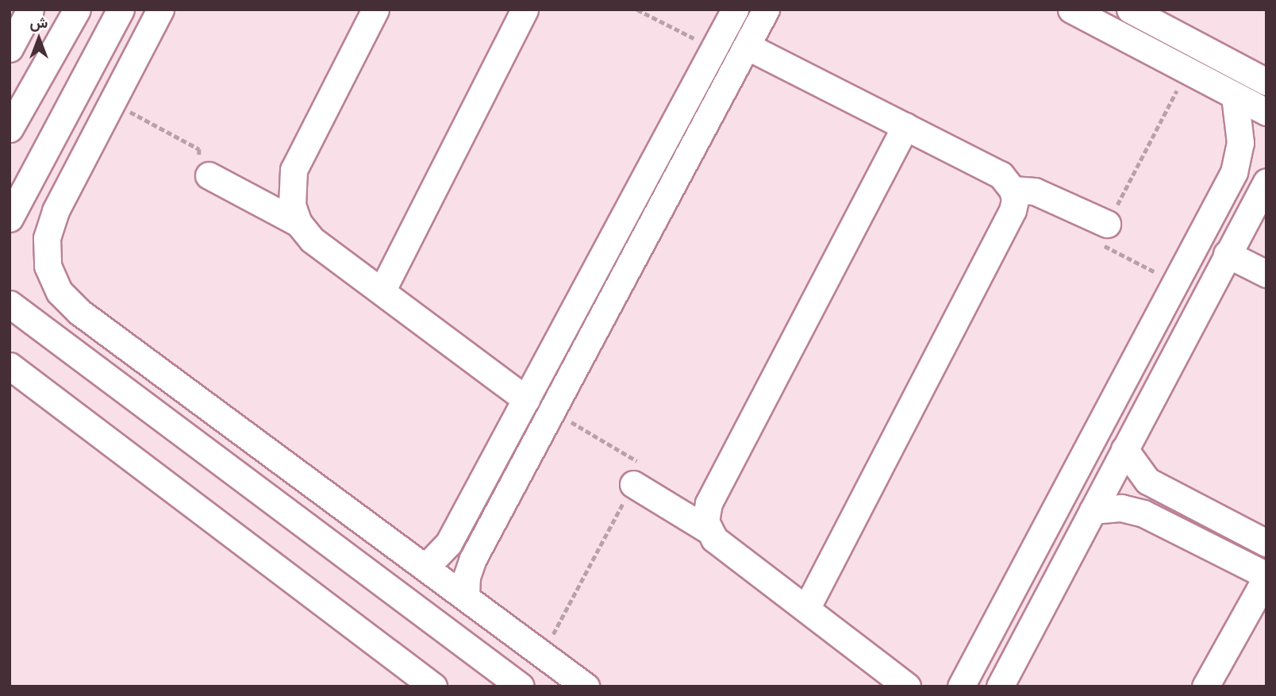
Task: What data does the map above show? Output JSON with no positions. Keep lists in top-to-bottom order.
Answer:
{
  "north": "top"
}
